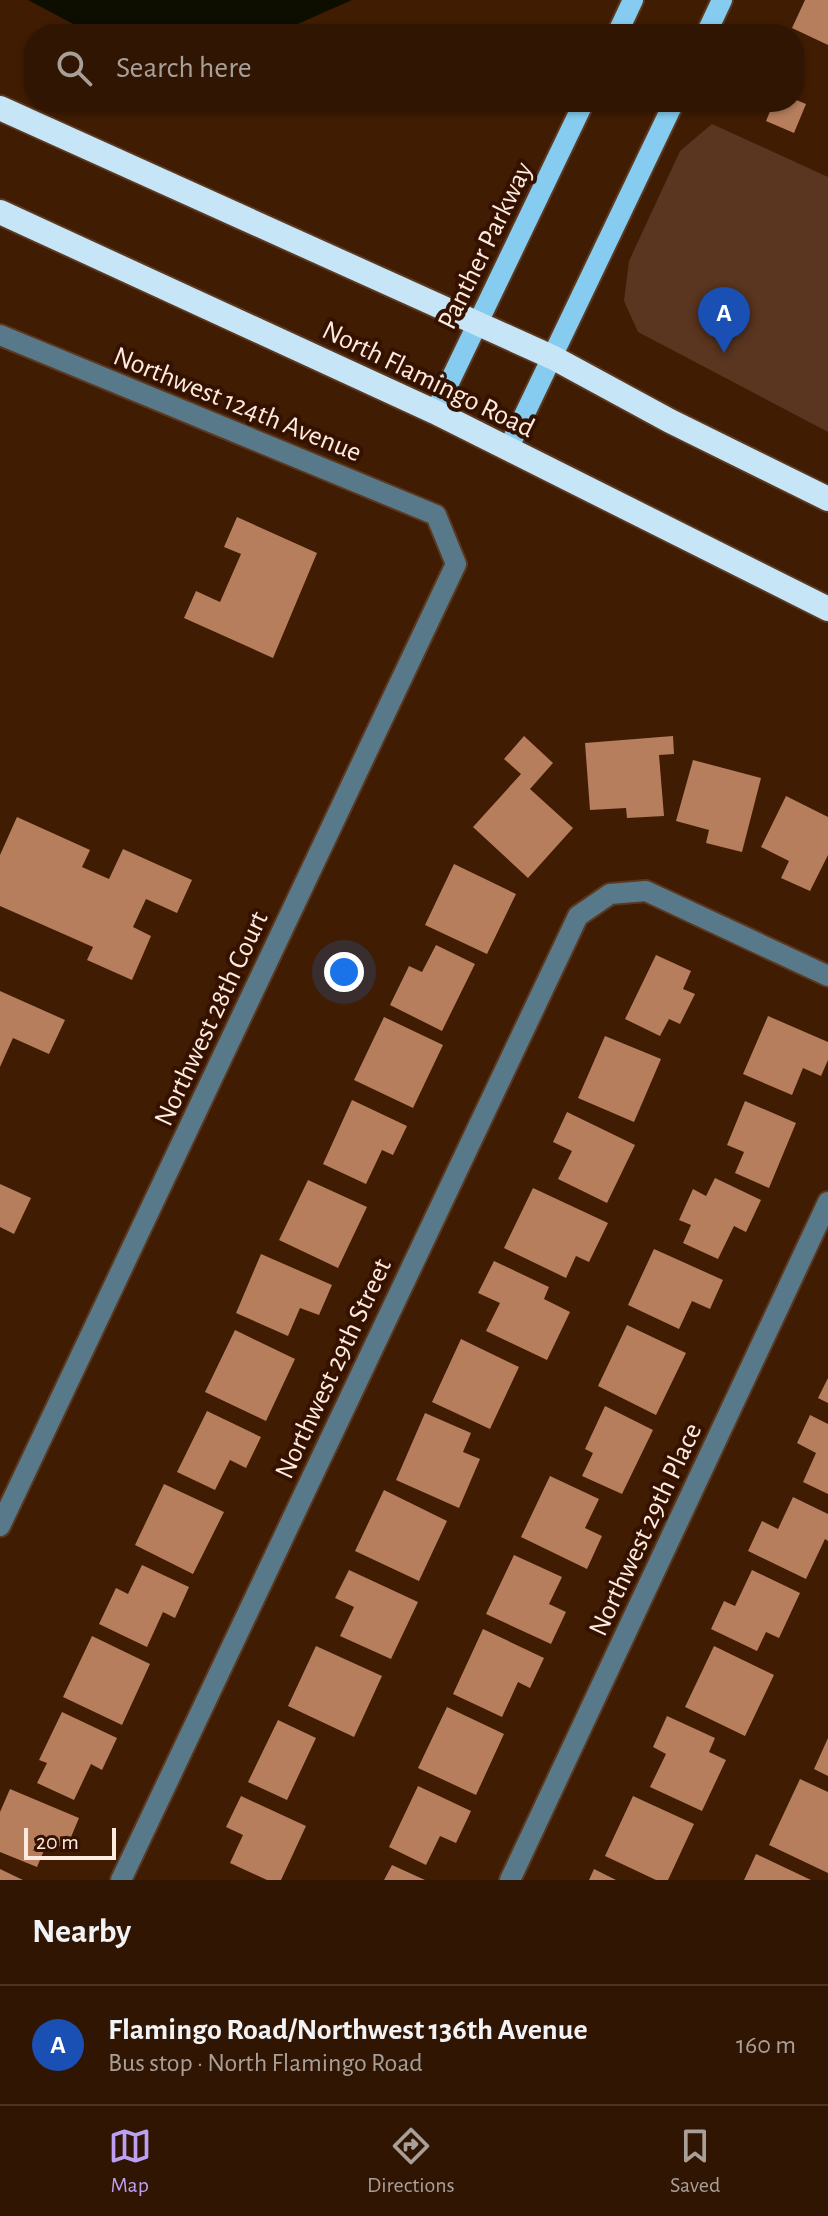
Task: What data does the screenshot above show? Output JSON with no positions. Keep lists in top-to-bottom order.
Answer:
{
  "streets": {
    "highway": ["North Flamingo Road"],
    "main road": ["Panther Parkway"],
    "street": [
      "Northwest 124th Avenue",
      "Northwest 28th Court",
      "Northwest 29th Street",
      "Northwest 29th Place"
    ]
  },
  "crossings": [
    ["Panther Parkway", "North Flamingo Road"],
    ["Northwest 124th Avenue", "Northwest 28th Court"]
  ],
  "scale_bar": "20 m",
  "page": {
    "search": "Search here",
    "pins": "A",
    "scale": "20 m",
    "heading": "Nearby",
    "list": [
      {
        "mark": "A",
        "name": "Flamingo Road/Northwest 136th Avenue",
        "note": "Bus stop · North Flamingo Road",
        "value": "160 m"
      }
    ],
    "nav": ["Map", "Directions", "Saved"]
  }
}
